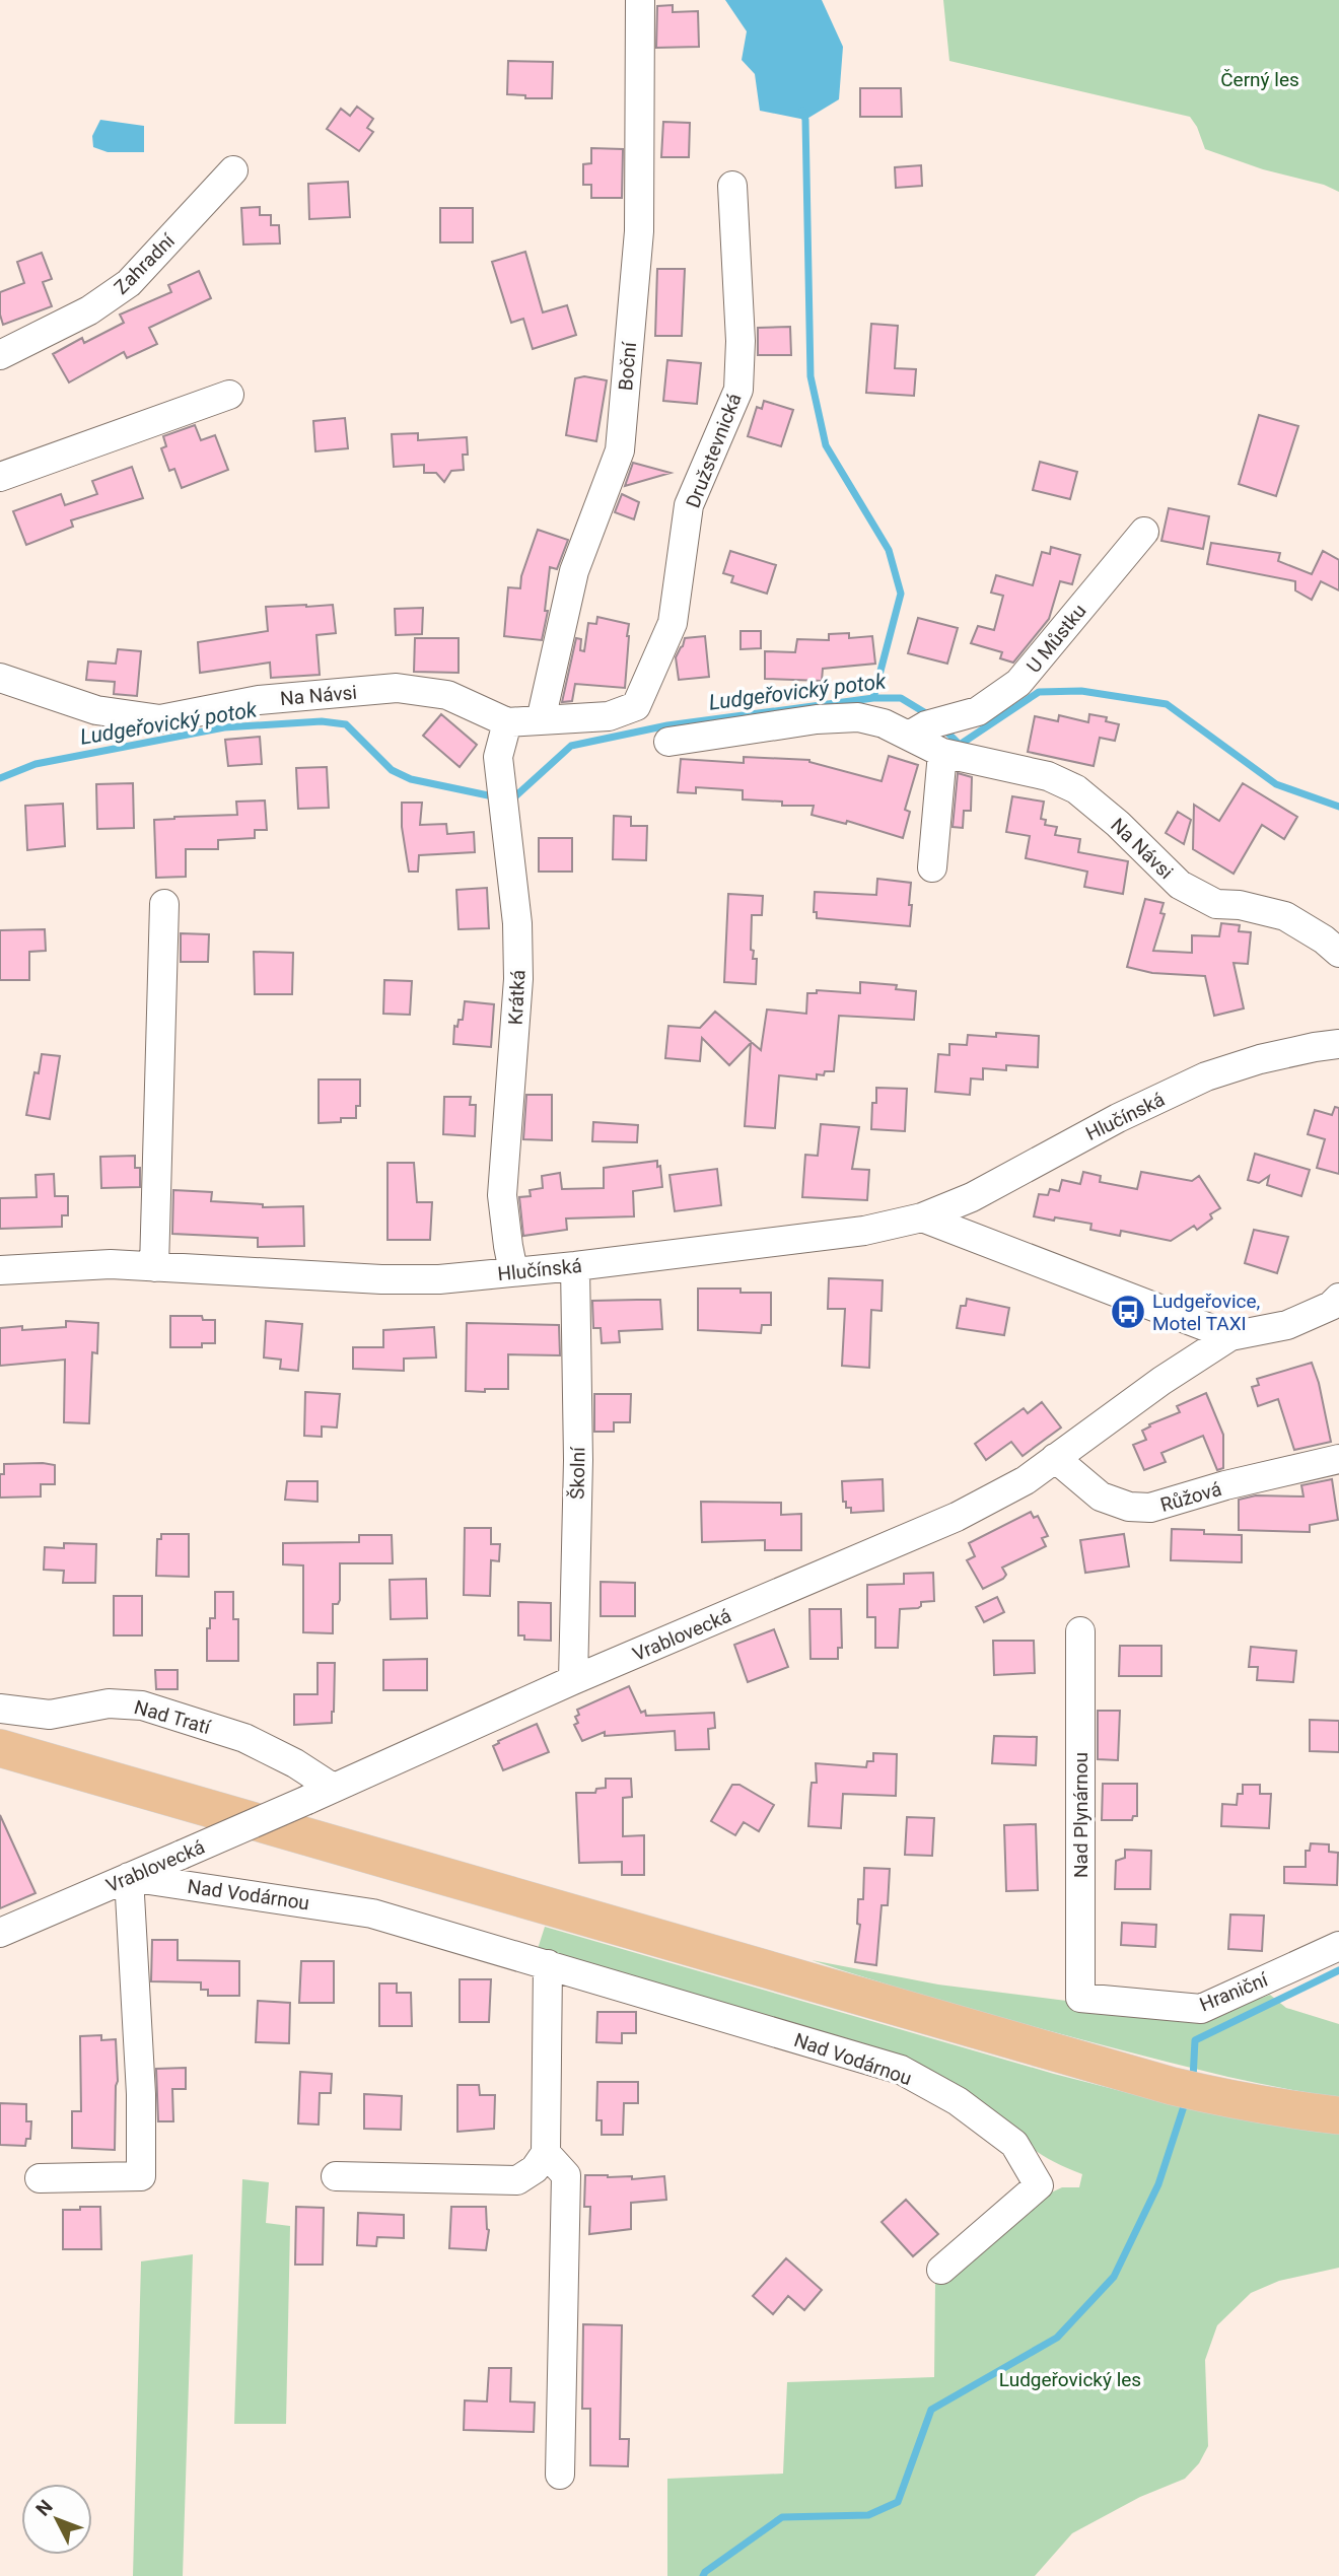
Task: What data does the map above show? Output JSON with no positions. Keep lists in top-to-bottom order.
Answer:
{
  "streets": {
    "street": [
      "Zahradní",
      "Boční",
      "Družstevnická",
      "U Můstku",
      "Na Návsi",
      "Krátká",
      "Hlučínská",
      "Školní",
      "Růžová",
      "Vrablovecká",
      "Nad Tratí",
      "Nad Plynárnou",
      "Nad Vodárnou",
      "Hraniční"
    ]
  },
  "crossings": [
    ["Boční", "Na Návsi"],
    ["Družstevnická", "Na Návsi"],
    ["U Můstku", "Na Návsi"],
    ["Na Návsi", "Krátká"],
    ["Krátká", "Hlučínská"],
    ["Hlučínská", "Školní"],
    ["Školní", "Vrablovecká"],
    ["Růžová", "Vrablovecká"],
    ["Vrablovecká", "Nad Tratí"],
    ["Vrablovecká", "Nad Vodárnou"],
    ["Nad Plynárnou", "Hraniční"]
  ],
  "water": ["Ludgeřovický potok"],
  "parks": ["Černý les", "Ludgeřovický les"],
  "places": {
    "bus stop": ["Ludgeřovice, Motel TAXI"]
  },
  "north": "top left"
}
